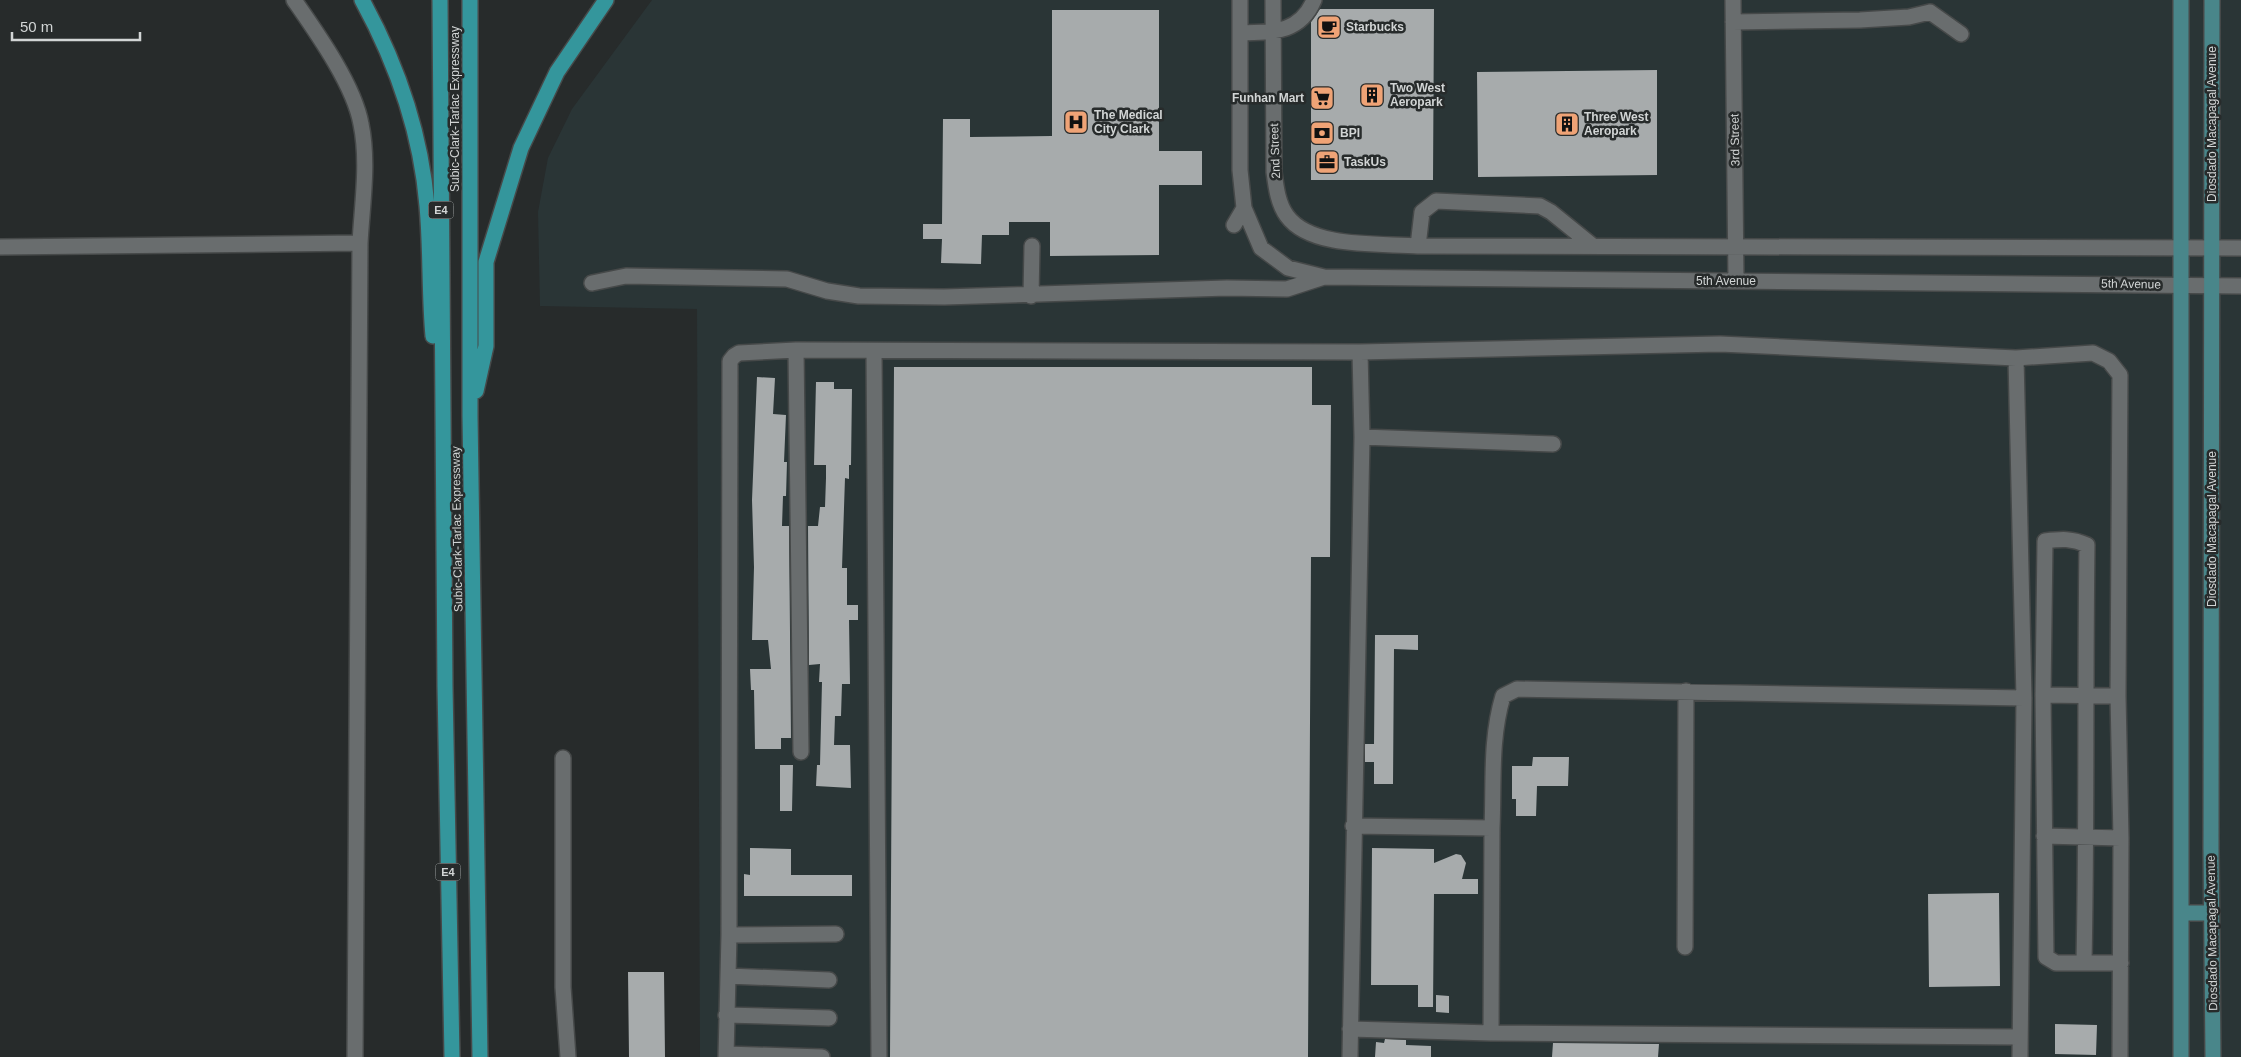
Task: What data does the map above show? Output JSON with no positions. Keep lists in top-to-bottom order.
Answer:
{
  "streets": {
    "highway": ["Subic-Clark-Tarlac Expressway", "E4"],
    "main road": ["Diosdado Macapagal Avenue"],
    "street": ["3rd Street", "2nd Street", "5th Avenue"]
  },
  "crossings": [
    ["Diosdado Macapagal Avenue", "5th Avenue"],
    ["3rd Street", "5th Avenue"]
  ],
  "places": {
    "cafe": ["Starbucks"],
    "building": ["Two West Aeropark", "Three West Aeropark"],
    "supermarket": ["Funhan Mart"],
    "hospital": ["The Medical City Clark"],
    "bank": ["BPI"],
    "office": ["TaskUs"]
  },
  "scale_bar": "50 m"
}
